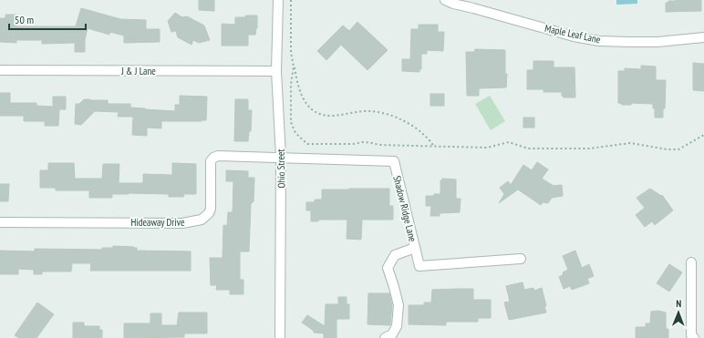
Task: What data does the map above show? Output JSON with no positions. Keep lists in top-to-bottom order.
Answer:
{
  "streets": {
    "street": [
      "Maple Leaf Lane",
      "J & J Lane",
      "Ohio Street",
      "Shadow Ridge Lane",
      "Hideaway Drive"
    ]
  },
  "crossings": [
    ["J & J Lane", "Ohio Street"],
    ["Ohio Street", "Shadow Ridge Lane"],
    ["Ohio Street", "Hideaway Drive"],
    ["Shadow Ridge Lane", "Hideaway Drive"]
  ],
  "scale_bar": "50 m",
  "north": "top"
}
